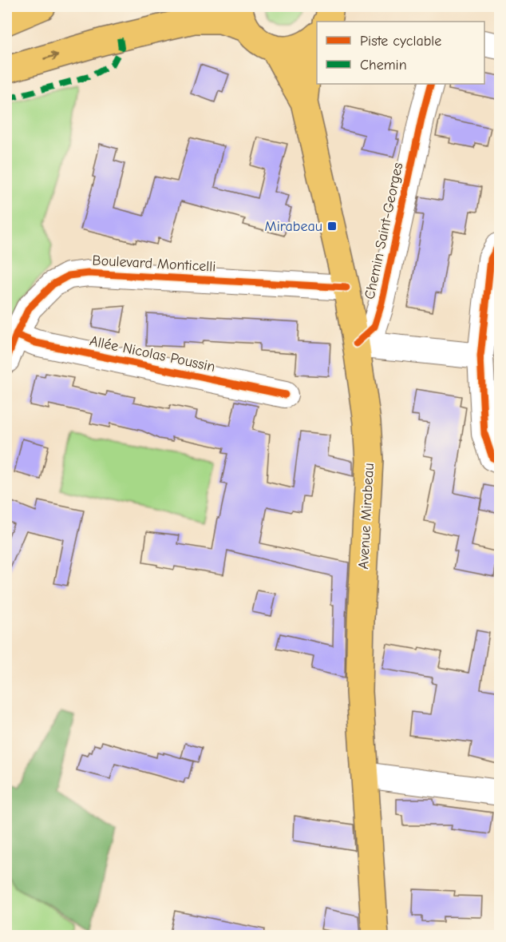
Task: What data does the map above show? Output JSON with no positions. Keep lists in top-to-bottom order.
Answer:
{
  "streets": {
    "main road": ["Avenue Mirabeau"],
    "street": ["Chemin Saint-Georges", "Boulevard Monticelli", "Allée Nicolas Poussin"]
  },
  "crossings": [
    ["Chemin Saint-Georges", "Avenue Mirabeau"],
    ["Boulevard Monticelli", "Allée Nicolas Poussin"],
    ["Boulevard Monticelli", "Avenue Mirabeau"]
  ],
  "places": {
    "transit": ["Mirabeau"]
  },
  "legend": ["Piste cyclable", "Chemin"]
}
